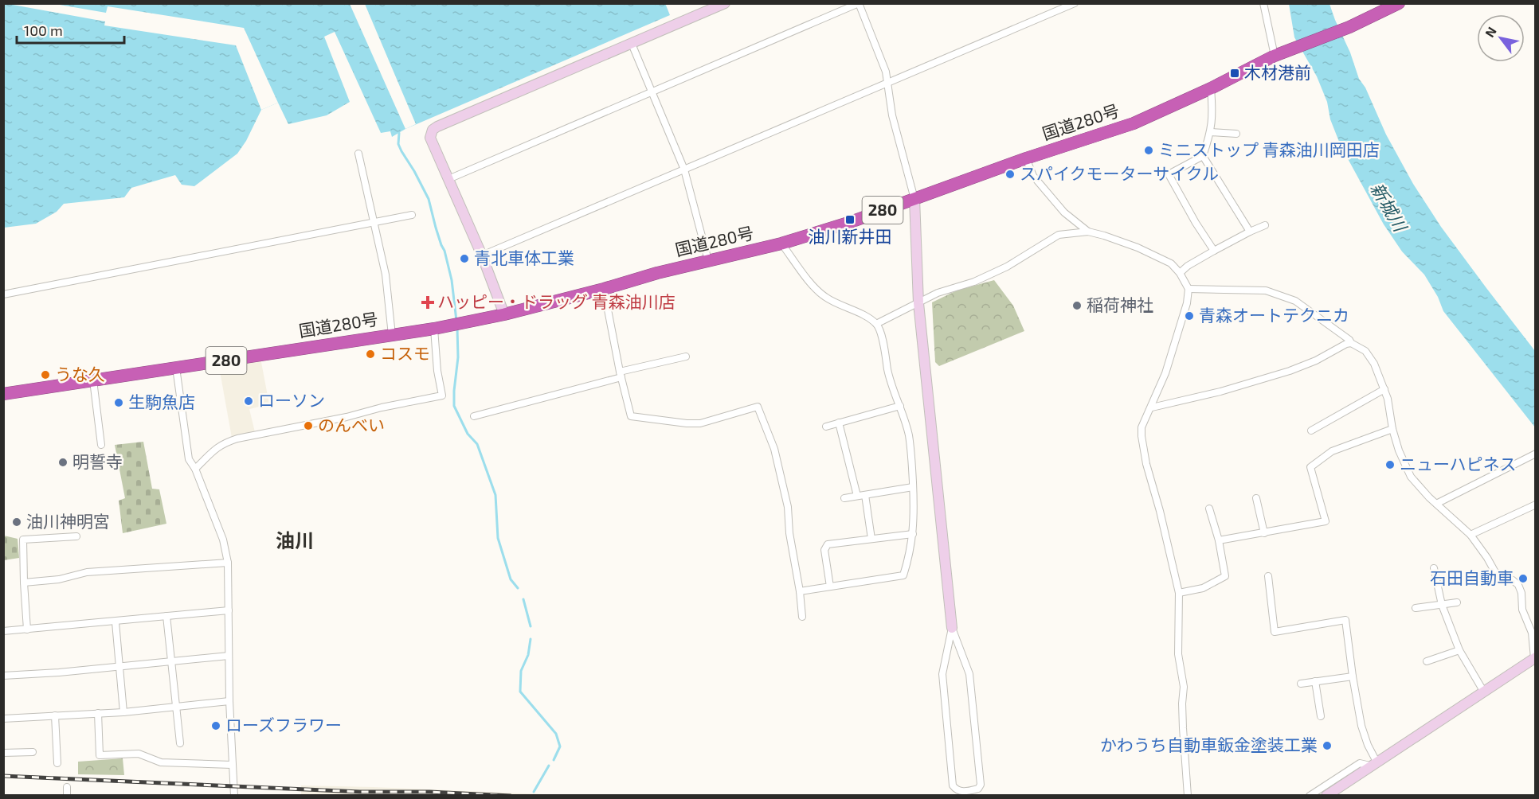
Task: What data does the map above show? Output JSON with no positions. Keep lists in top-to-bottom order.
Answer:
{
  "streets": {
    "highway": ["国道280号", "280"]
  },
  "districts": ["油川"],
  "water": ["新城川"],
  "places": {
    "transit": ["木材港前", "油川新井田"],
    "other": [
      "ミニストップ 青森油川岡田店",
      "スパイクモーターサイクル",
      "青北車体工業",
      "稲荷神社",
      "青森オートテクニカ",
      "コスモ",
      "うな久",
      "ローソン",
      "生駒魚店",
      "のんべい",
      "明誓寺",
      "ニューハピネス",
      "油川神明宮",
      "石田自動車",
      "ローズフラワー",
      "かわうち自動車鈑金塗装工業"
    ],
    "health": ["ハッピー・ドラッグ 青森油川店"]
  },
  "scale_bar": "100 m",
  "north": "top left"
}
